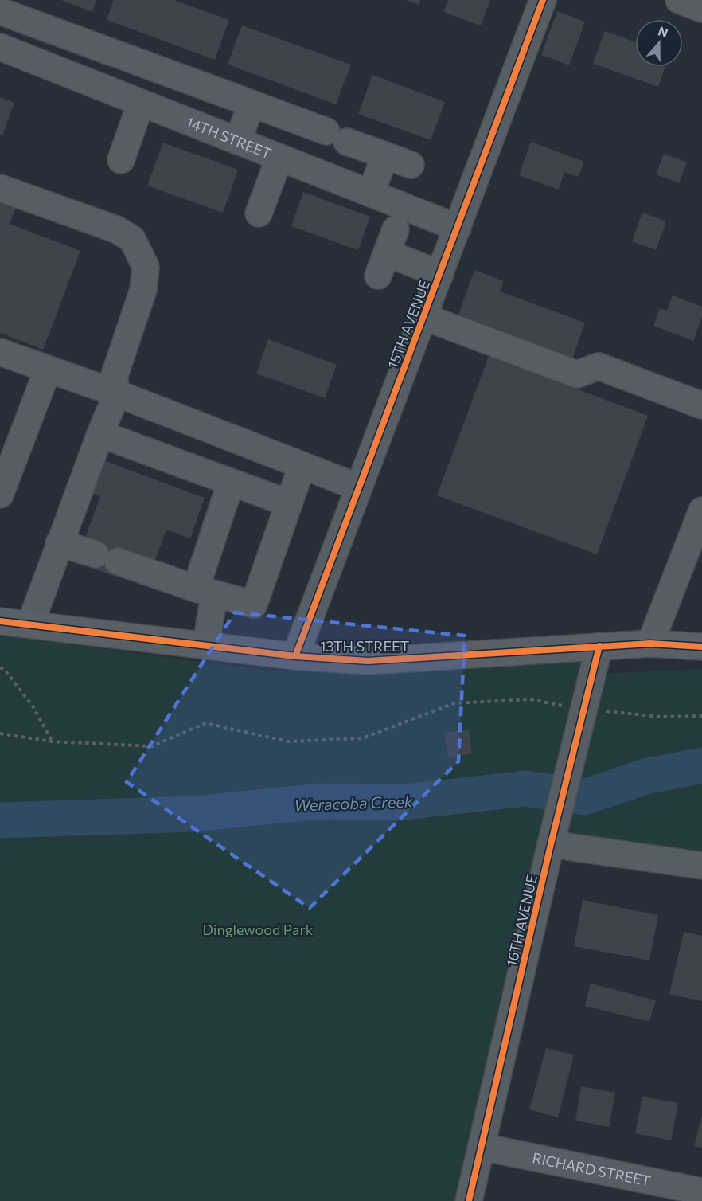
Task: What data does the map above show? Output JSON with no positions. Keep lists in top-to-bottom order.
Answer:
{
  "streets": {
    "main road": ["13TH STREET"],
    "street": [
      "14TH STREET",
      "15TH AVENUE",
      "16TH AVENUE",
      "RICHARD STREET"
    ]
  },
  "crossings": [
    ["14TH STREET", "15TH AVENUE"],
    ["15TH AVENUE", "13TH STREET"],
    ["13TH STREET", "16TH AVENUE"],
    ["16TH AVENUE", "RICHARD STREET"]
  ],
  "water": ["Weracoba Creek"],
  "parks": ["Dinglewood Park"],
  "north": "top"
}
